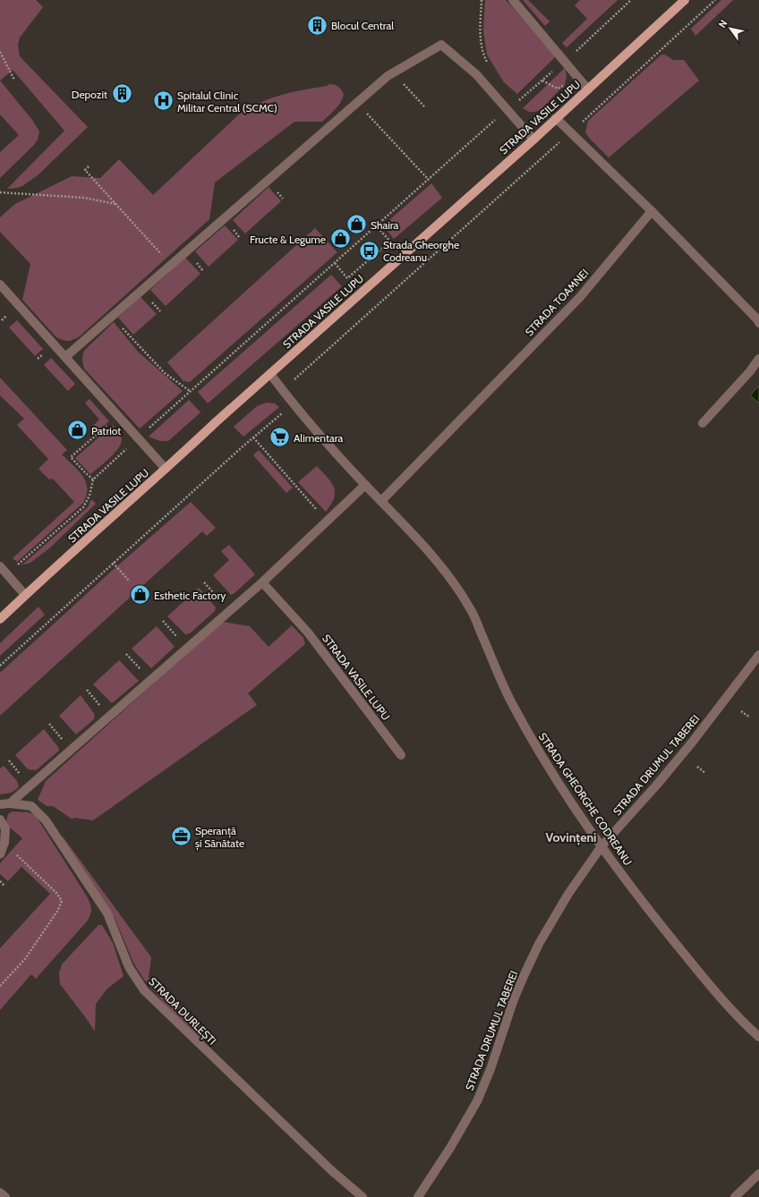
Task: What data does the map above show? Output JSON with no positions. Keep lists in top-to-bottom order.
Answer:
{
  "streets": {
    "main road": ["STRADA VASILE LUPU"],
    "street": [
      "STRADA TOAMNEI",
      "STRADA DRUMUL TABEREI",
      "STRADA GHEORGHE CODREANU",
      "STRADA DURLEȘTI"
    ]
  },
  "crossings": [
    ["STRADA VASILE LUPU", "STRADA GHEORGHE CODREANU"],
    ["STRADA TOAMNEI", "STRADA GHEORGHE CODREANU"],
    ["STRADA DRUMUL TABEREI", "STRADA GHEORGHE CODREANU"]
  ],
  "districts": ["Vovințeni"],
  "places": {
    "building": ["Blocul Central", "Depozit"],
    "hospital": ["Spitalul Clinic Militar Central (SCMC)"],
    "shop": [
      "Shaira",
      "Fructe & Legume",
      "Patriot",
      "Esthetic Factory"
    ],
    "bus stop": ["Strada Gheorghe Codreanu"],
    "supermarket": ["Alimentara"],
    "office": ["Speranță și Sănătate"]
  },
  "north": "top left"
}
